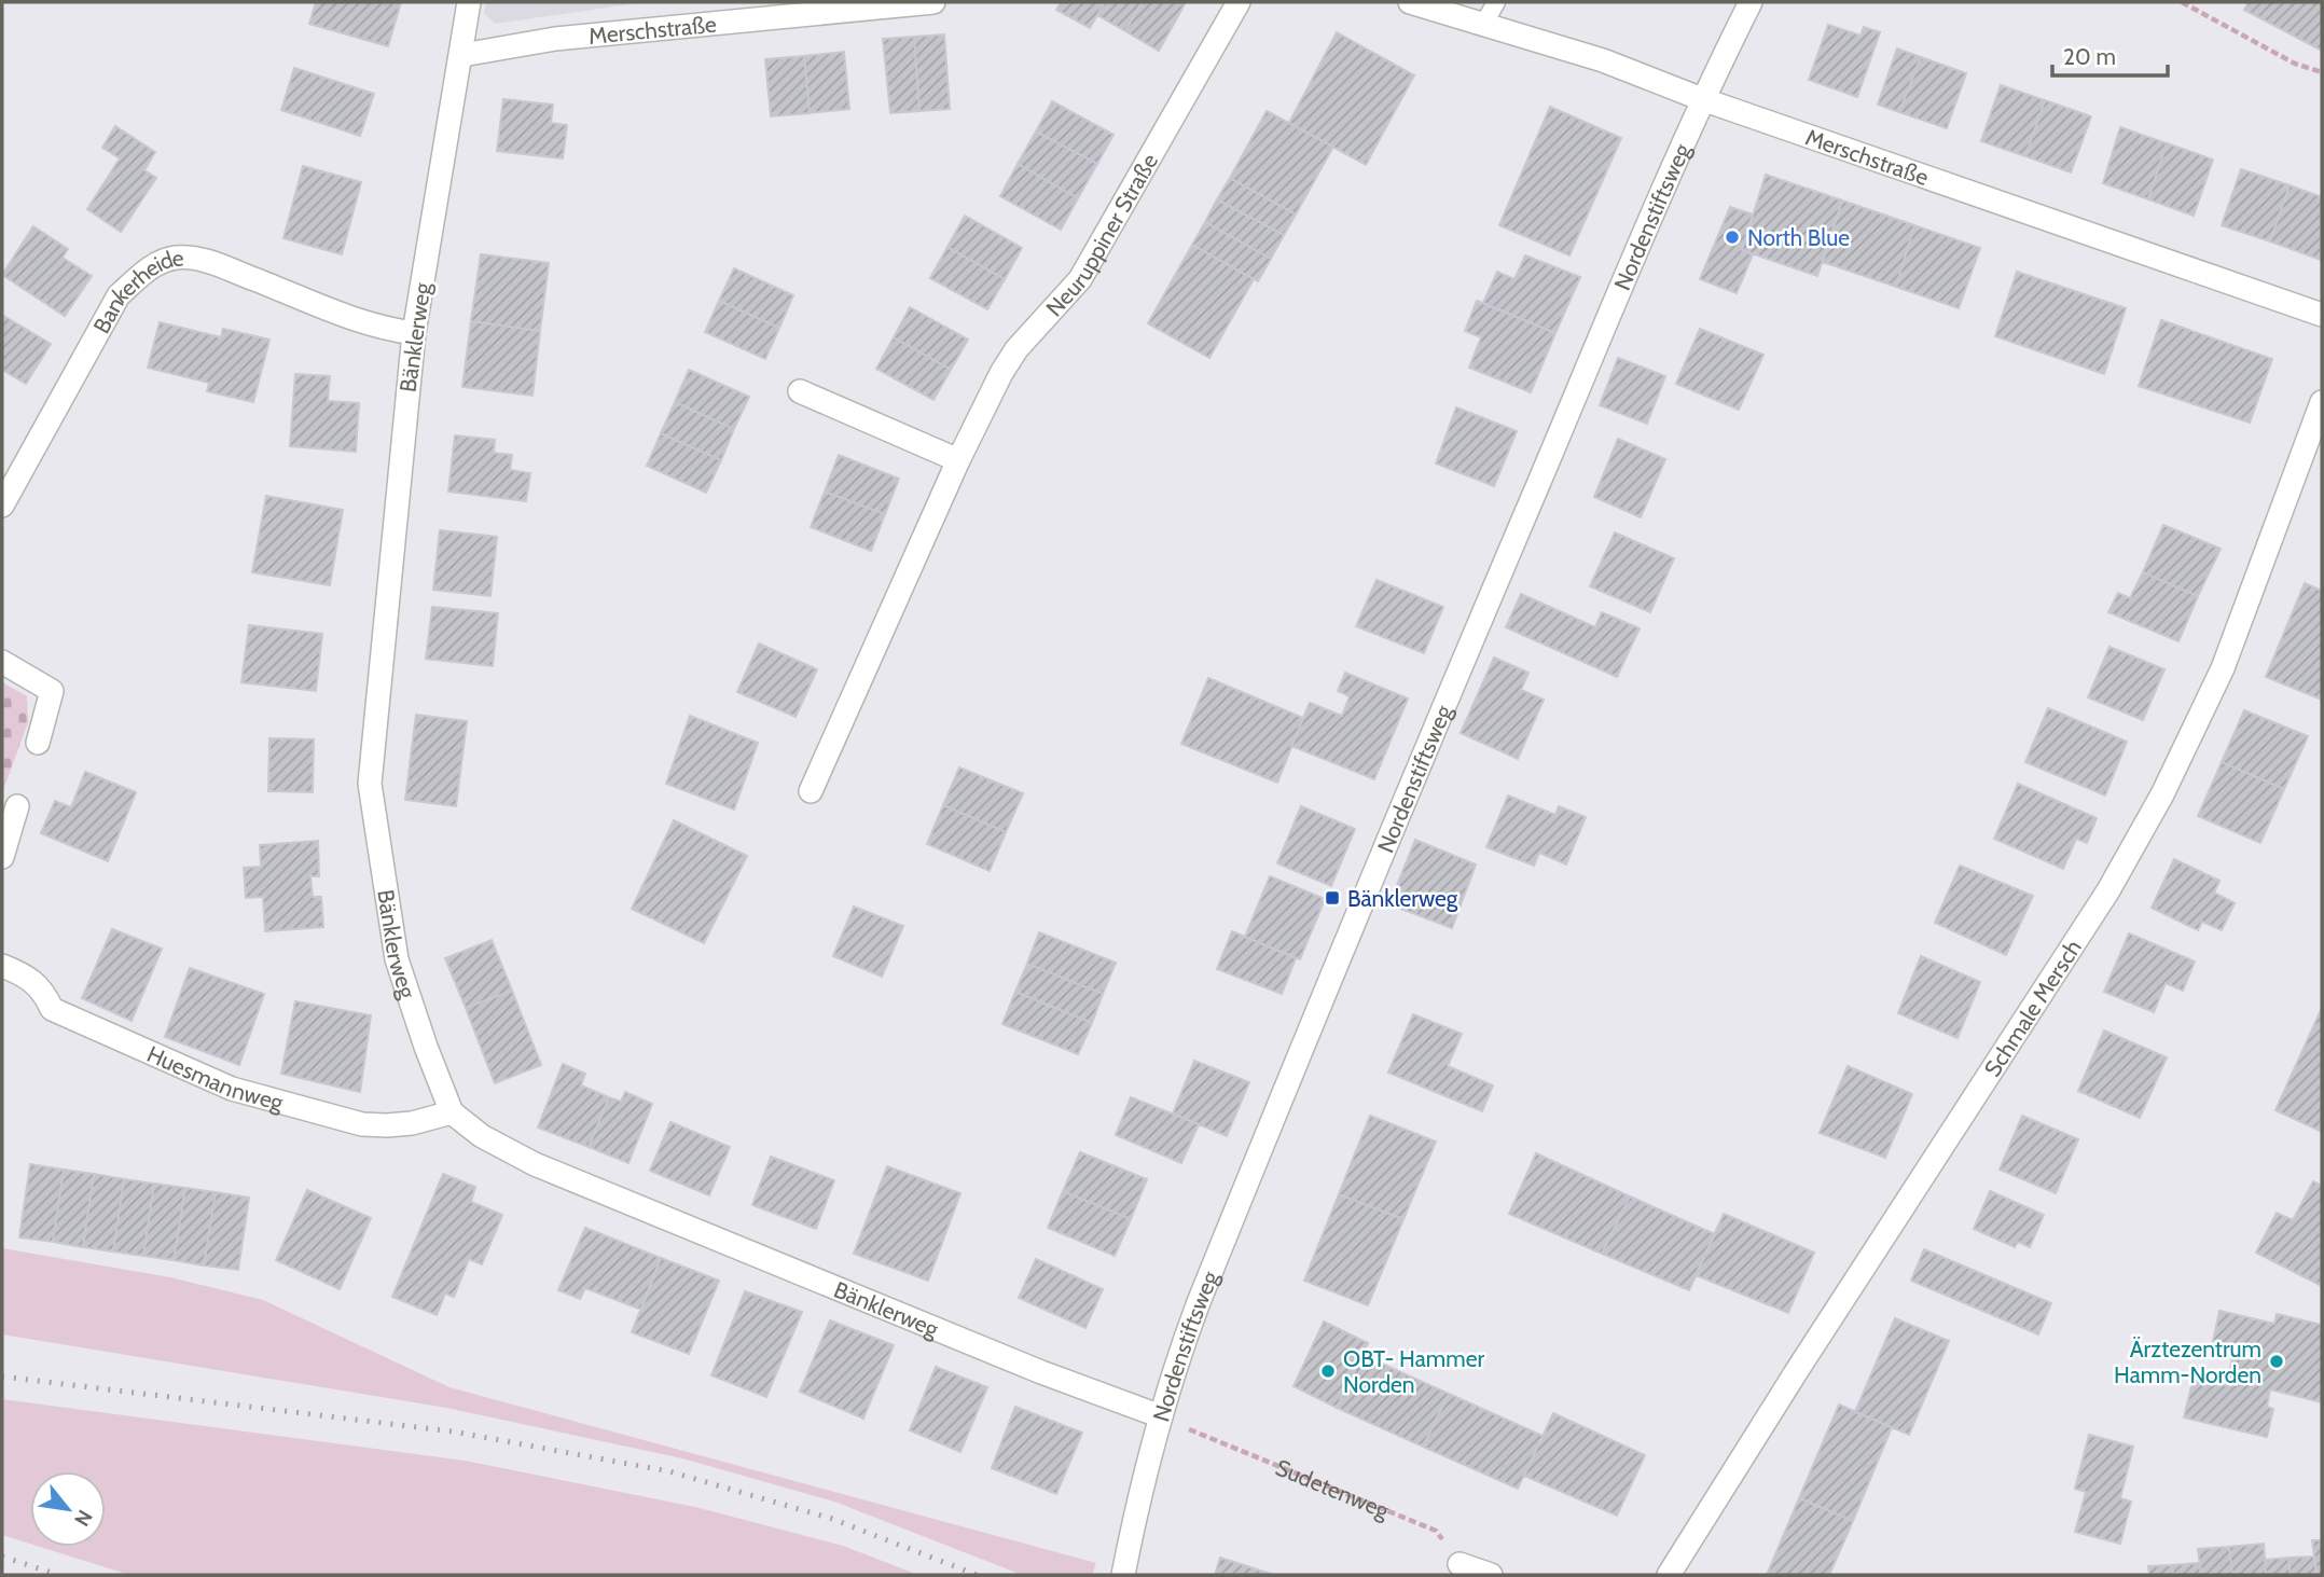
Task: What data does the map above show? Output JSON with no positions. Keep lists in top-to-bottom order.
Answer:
{
  "streets": {
    "street": [
      "Merschstraße",
      "Nordenstiftsweg",
      "Neuruppiner Straße",
      "Bankerheide",
      "Bänklerweg",
      "Schmale Mersch",
      "Huesmannweg"
    ],
    "path": ["Sudetenweg"]
  },
  "crossings": [
    ["Merschstraße", "Nordenstiftsweg"],
    ["Merschstraße", "Bänklerweg"],
    ["Nordenstiftsweg", "Bänklerweg"],
    ["Nordenstiftsweg", "Sudetenweg"],
    ["Bankerheide", "Bänklerweg"],
    ["Bänklerweg", "Huesmannweg"],
    ["Bänklerweg", "Sudetenweg"]
  ],
  "places": {
    "other": ["North Blue", "Ärztezentrum Hamm-Norden", "OBT- Hammer Norden"],
    "transit": ["Bänklerweg"]
  },
  "scale_bar": "20 m",
  "north": "bottom right"
}
